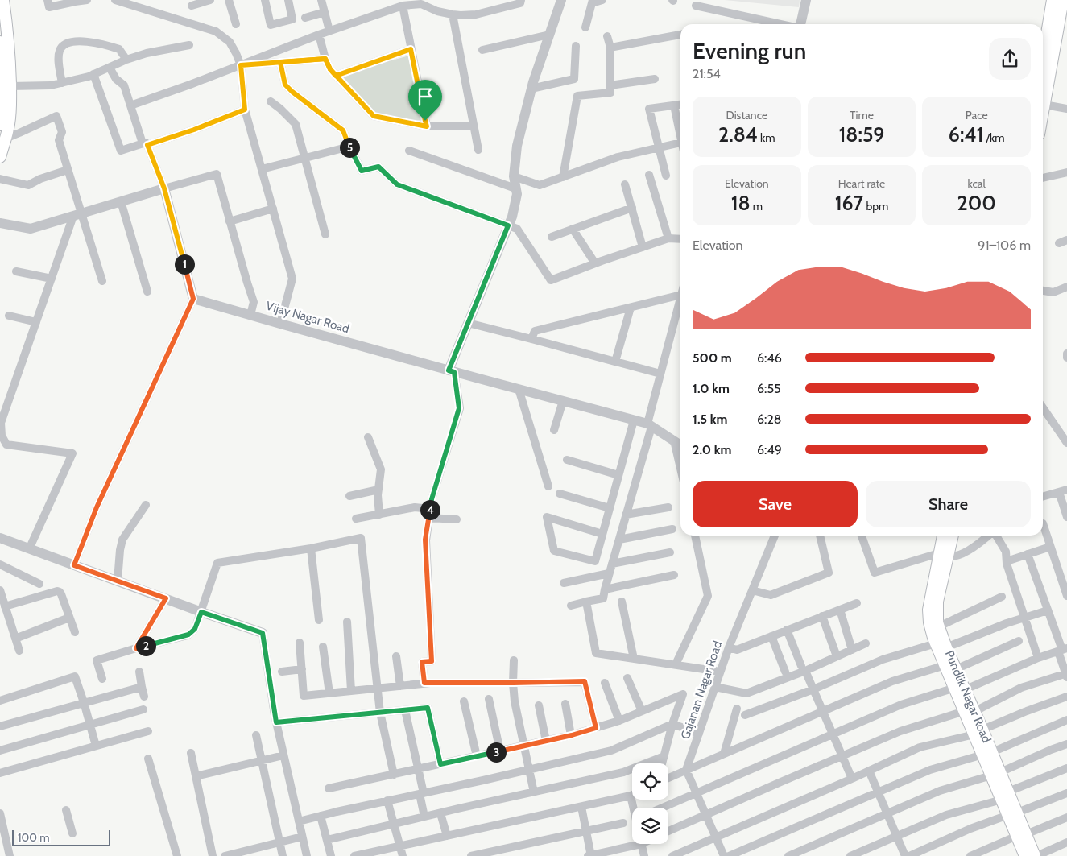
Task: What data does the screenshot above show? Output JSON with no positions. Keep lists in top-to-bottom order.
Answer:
{
  "streets": {
    "main road": ["Pundlik Nagar Road"],
    "street": ["Vijay Nagar Road", "Gajanan Nagar Road"]
  },
  "scale_bar": "100 m",
  "page": {
    "heading": ["Evening run", "21:54"],
    "stats": [
      ["Distance", "2.84 km"],
      ["Time", "18:59"],
      ["Pace", "6:41 /km"],
      ["Elevation", "18 m"],
      ["Heart rate", "167 bpm"],
      ["kcal", "200"]
    ],
    "pins": [
      "5",
      "1",
      "4",
      "2",
      "3"
    ],
    "chart": ["Elevation", "91–106 m"],
    "list": [
      {
        "name": "500 m",
        "note": "6:46"
      },
      {
        "name": "1.0 km",
        "note": "6:55"
      },
      {
        "name": "1.5 km",
        "note": "6:28"
      },
      {
        "name": "2.0 km",
        "note": "6:49"
      }
    ],
    "buttons": ["Save", "Share"],
    "scale": "100 m"
  }
}
